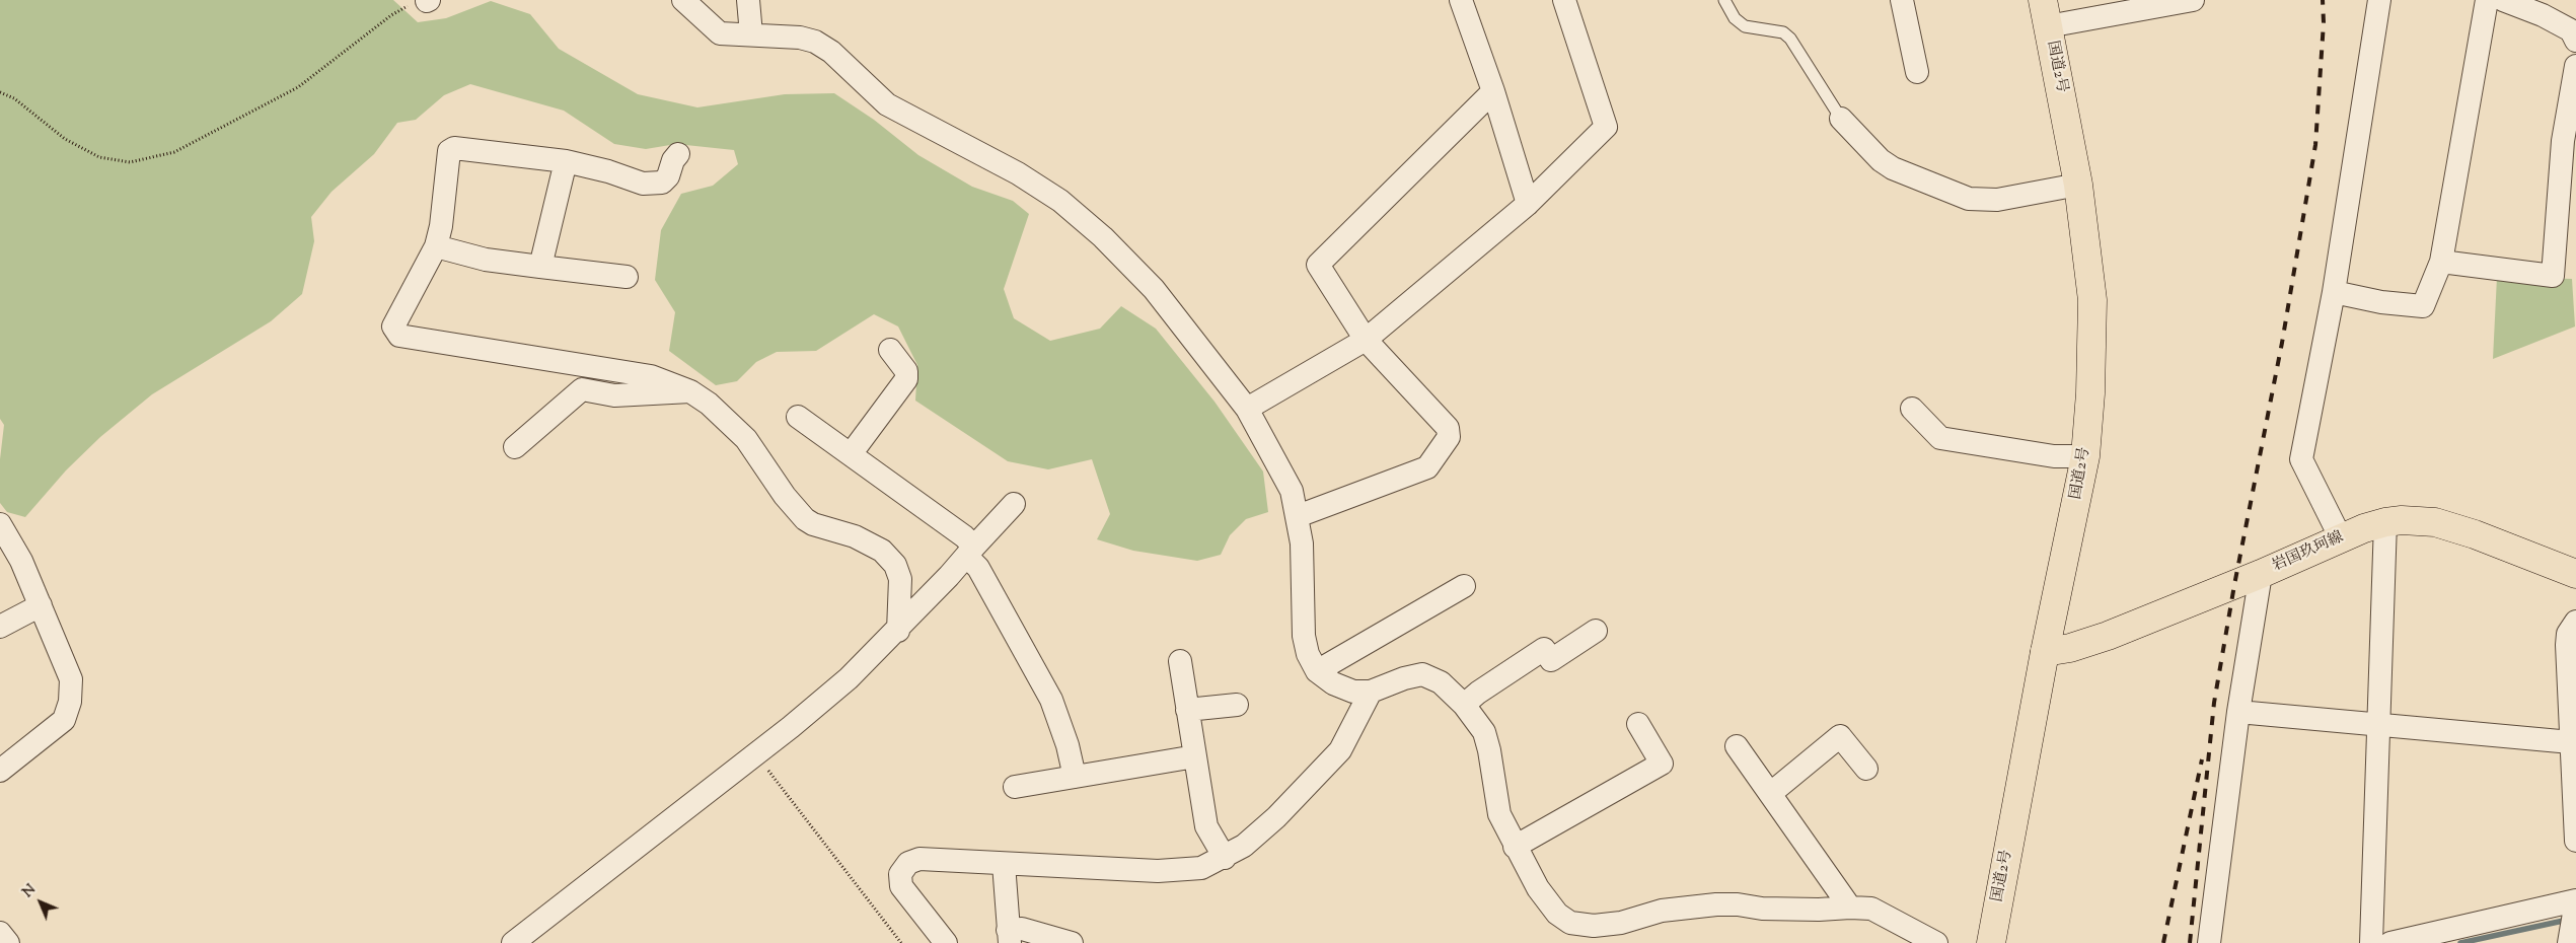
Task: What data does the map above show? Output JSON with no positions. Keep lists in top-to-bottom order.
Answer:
{
  "streets": {
    "main road": ["国道2号", "岩国玖珂線"]
  },
  "crossings": [
    ["国道2号", "岩国玖珂線"]
  ],
  "north": "top left"
}
